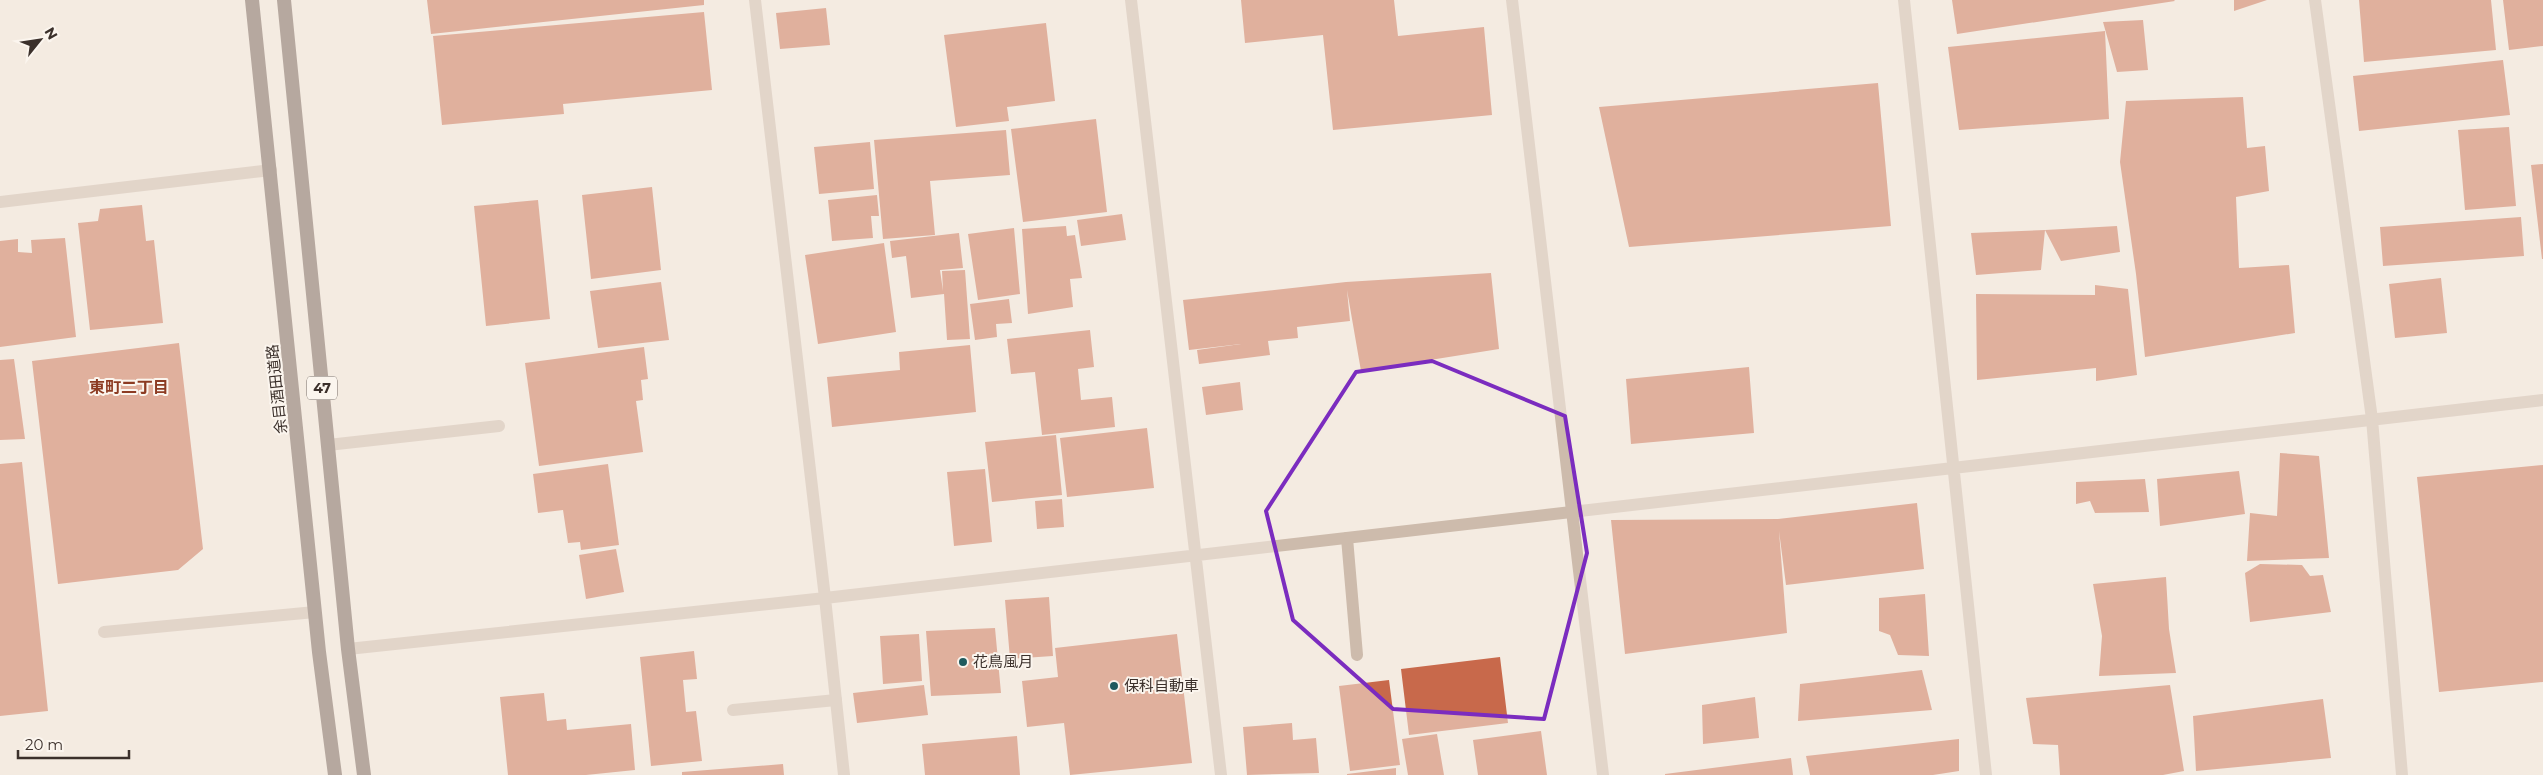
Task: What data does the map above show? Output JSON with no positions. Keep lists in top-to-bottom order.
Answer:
{
  "streets": {
    "highway": ["47", "余目酒田道路"]
  },
  "districts": ["東町二丁目"],
  "places": ["花鳥風月", "保科自動車"],
  "scale_bar": "20 m",
  "north": "top right"
}
